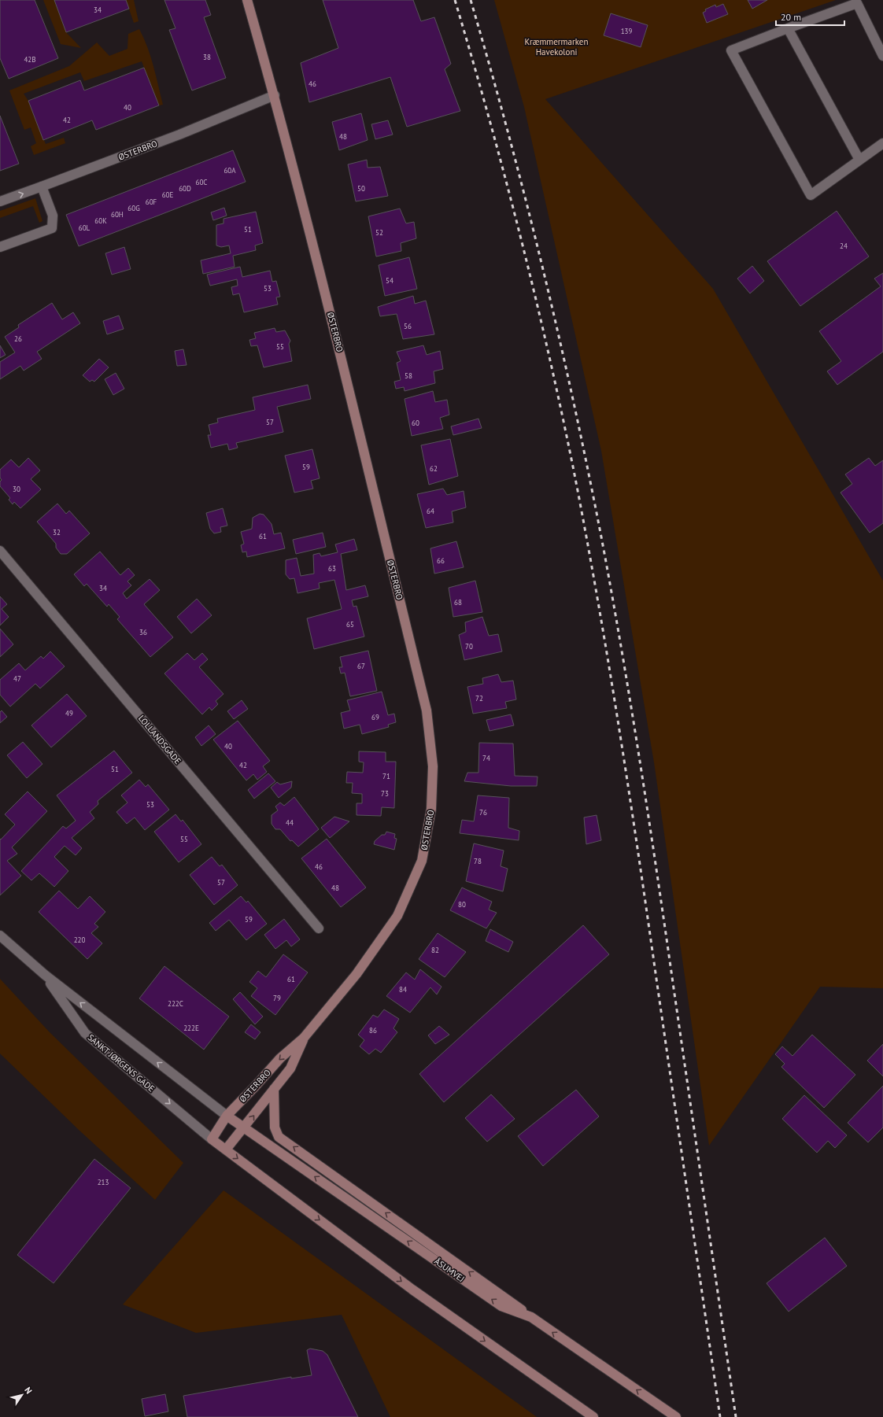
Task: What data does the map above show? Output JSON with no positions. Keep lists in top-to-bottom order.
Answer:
{
  "streets": {
    "street": [
      "ØSTERBRO",
      "LOLLANDSGADE",
      "SANKT JØRGENS GADE",
      "ÅSUMVEJ"
    ]
  },
  "crossings": [
    ["ØSTERBRO", "SANKT JØRGENS GADE"],
    ["ØSTERBRO", "ÅSUMVEJ"],
    ["SANKT JØRGENS GADE", "ÅSUMVEJ"]
  ],
  "parks": ["Kræmmermarken Havekoloni"],
  "house_numbers": [
    "34",
    "139",
    "38",
    "42B",
    "46",
    "40",
    "42",
    "48",
    "60A",
    "60C",
    "60D",
    "50",
    "60E",
    "60F",
    "60G",
    "60H",
    "60K",
    "60L",
    "51",
    "52",
    "24",
    "54",
    "53",
    "56",
    "26",
    "55",
    "58",
    "57",
    "60",
    "59",
    "62",
    "30",
    "64",
    "32",
    "61",
    "66",
    "63",
    "34",
    "68",
    "65",
    "36",
    "70",
    "67",
    "47",
    "72",
    "49",
    "69",
    "40",
    "74",
    "42",
    "51",
    "71",
    "73",
    "53",
    "76",
    "44",
    "55",
    "78",
    "46",
    "57",
    "48",
    "80",
    "59",
    "220",
    "82",
    "61",
    "84",
    "79",
    "222C",
    "222E",
    "86",
    "213"
  ],
  "scale_bar": "20 m",
  "north": "top right"
}
